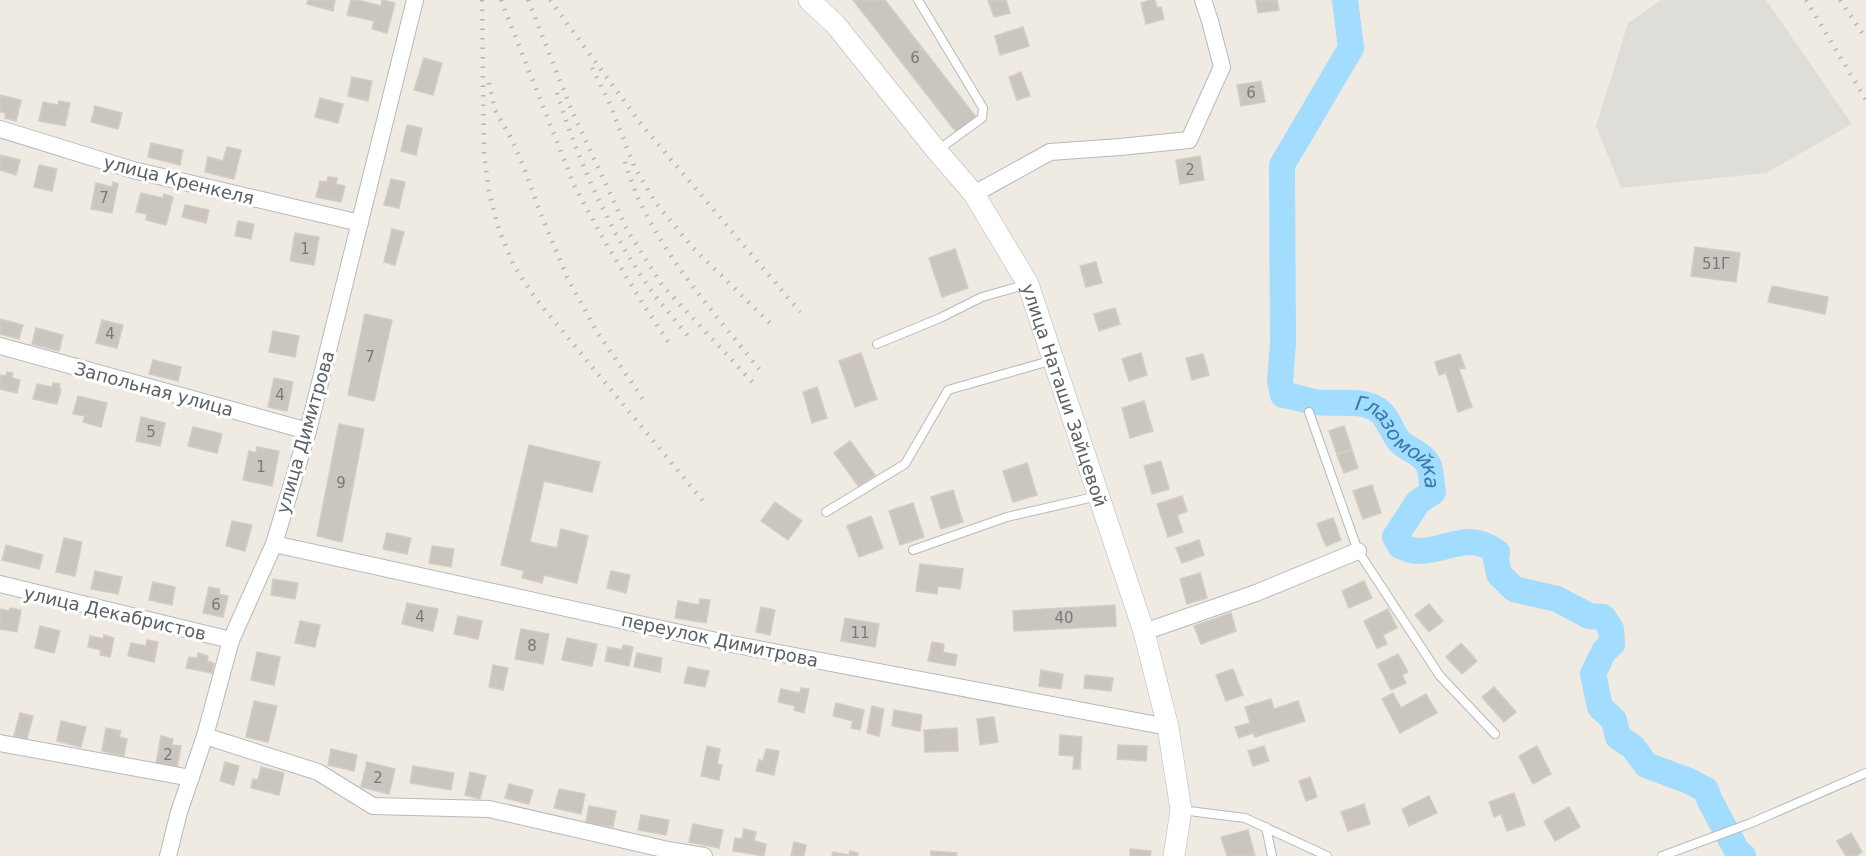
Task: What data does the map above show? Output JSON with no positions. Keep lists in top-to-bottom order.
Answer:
{
  "streets": {
    "street": [
      "улица Кренкеля",
      "Запольная улица",
      "улица Наташи Зайцевой",
      "улица Димитрова",
      "улица Декабристов",
      "переулок Димитрова"
    ]
  },
  "crossings": [
    ["улица Кренкеля", "улица Димитрова"],
    ["Запольная улица", "улица Димитрова"],
    ["улица Наташи Зайцевой", "переулок Димитрова"],
    ["улица Димитрова", "улица Декабристов"],
    ["улица Димитрова", "переулок Димитрова"]
  ],
  "water": ["Глазомойка"],
  "house_numbers": [
    "6",
    "6",
    "2",
    "7",
    "1",
    "51Г",
    "4",
    "7",
    "4",
    "5",
    "1",
    "9",
    "6",
    "4",
    "40",
    "11",
    "8",
    "2",
    "2"
  ]
}
